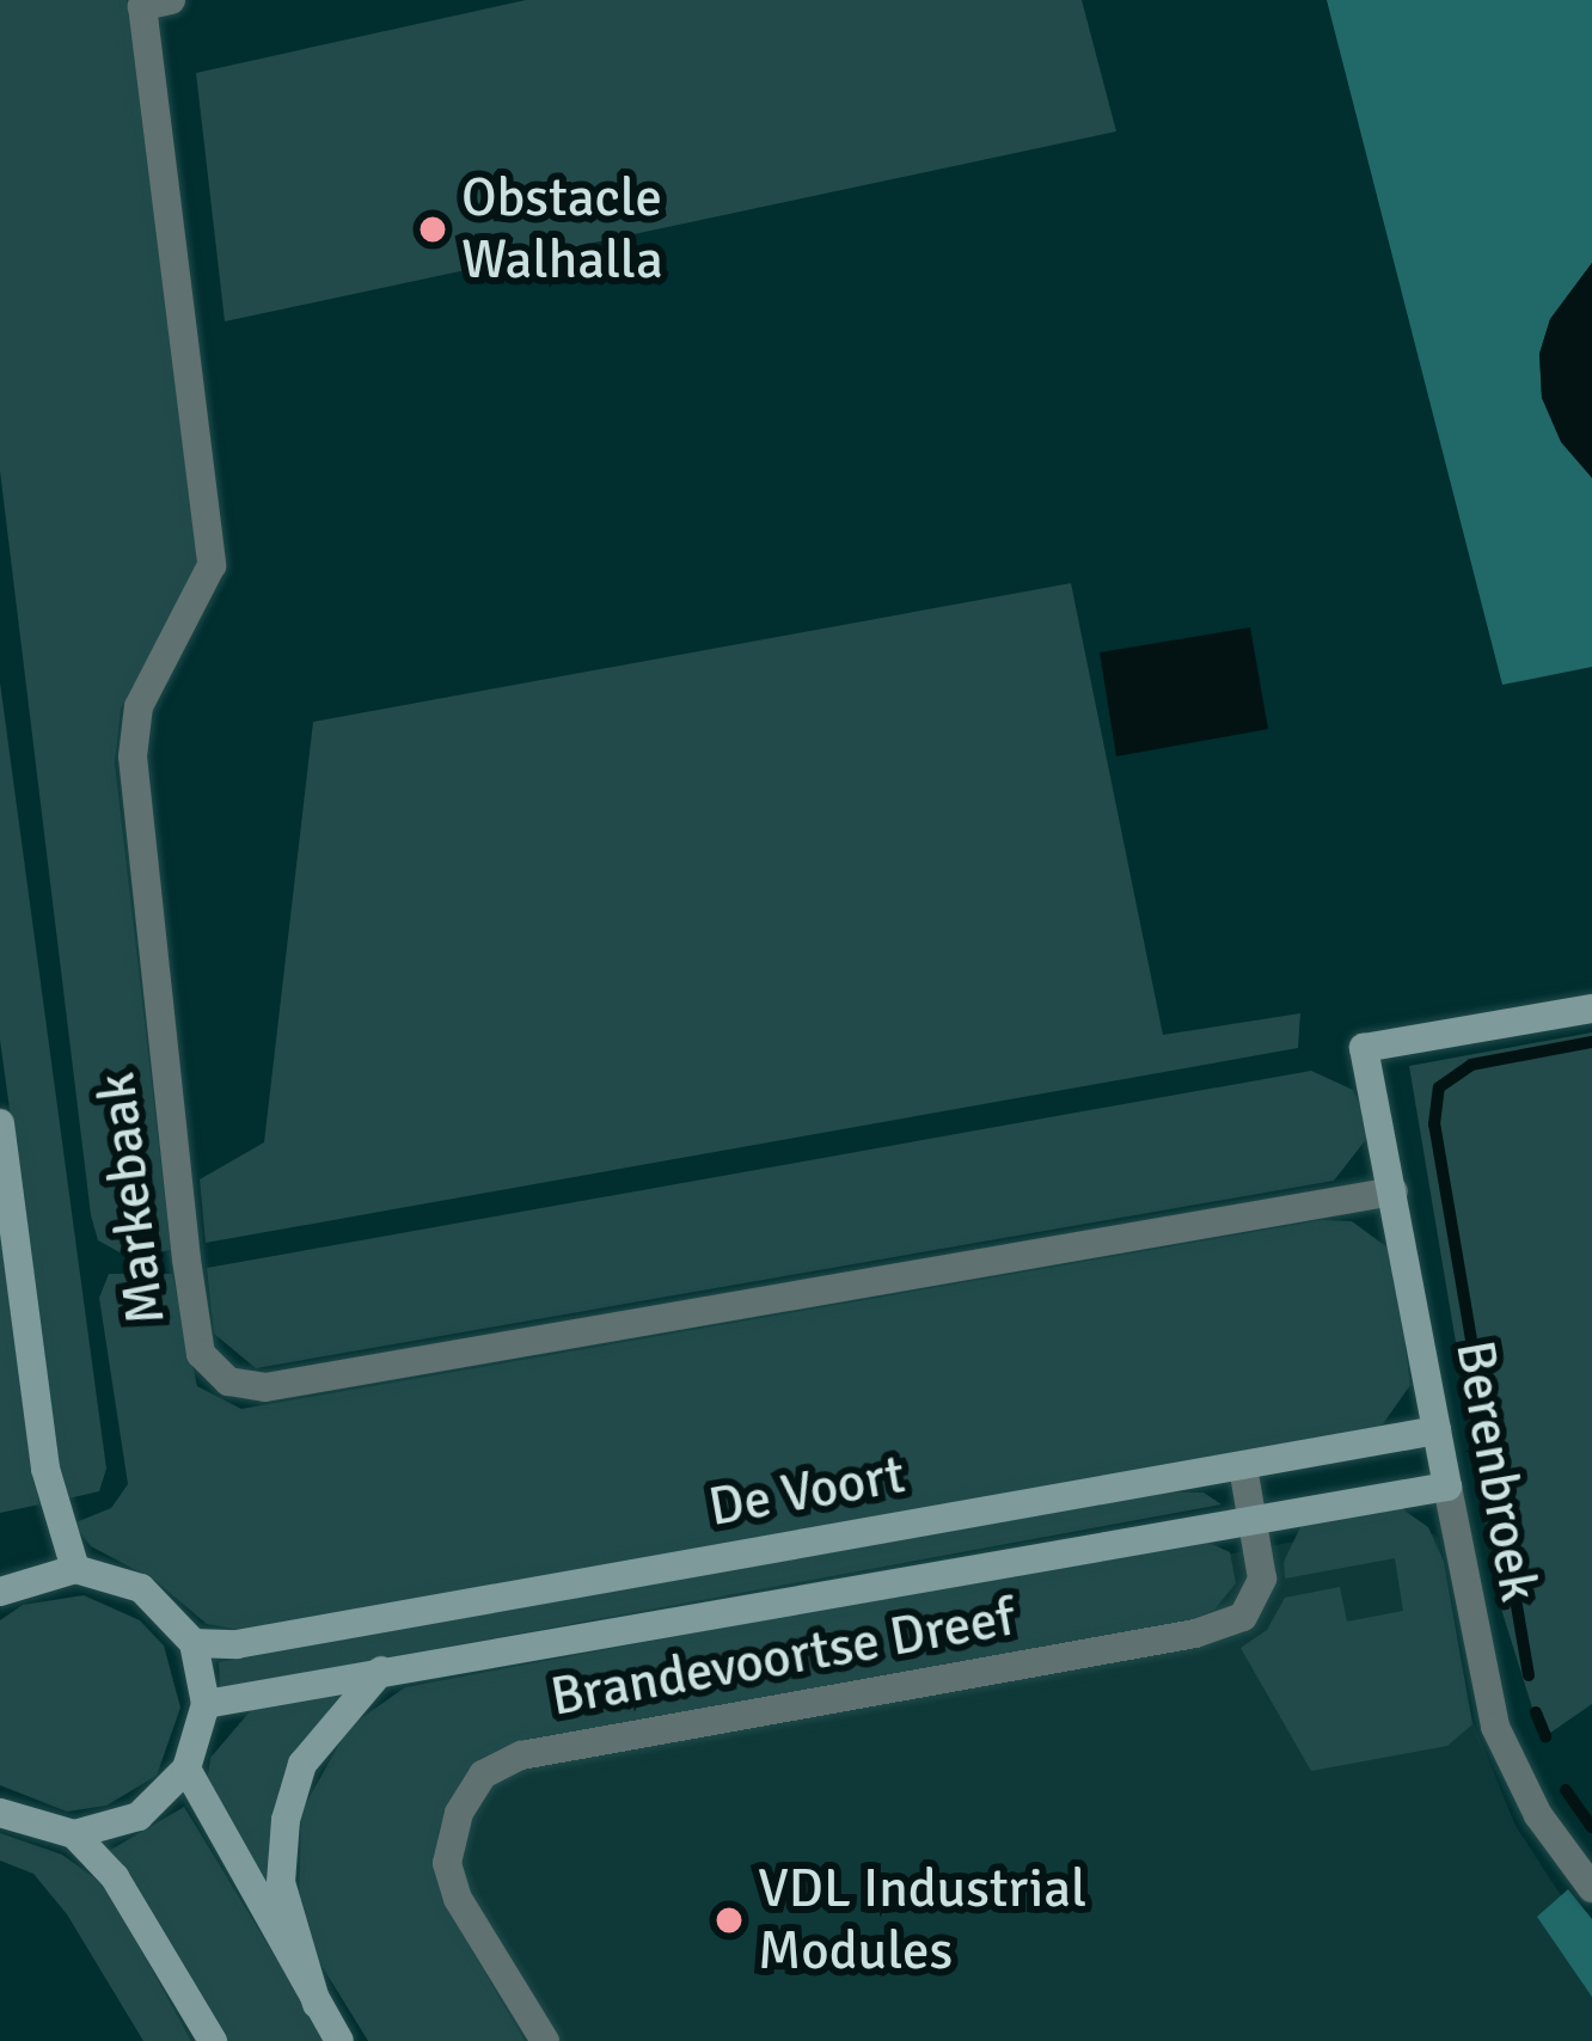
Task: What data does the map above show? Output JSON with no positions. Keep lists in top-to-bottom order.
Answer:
{
  "streets": {
    "street": [
      "Markebaak",
      "Berenbroek",
      "De Voort",
      "Brandevoortse Dreef"
    ]
  },
  "crossings": [
    ["Markebaak", "Berenbroek"],
    ["Berenbroek", "De Voort"],
    ["De Voort", "Brandevoortse Dreef"]
  ],
  "places": ["Obstacle Walhalla", "VDL Industrial Modules"]
}
